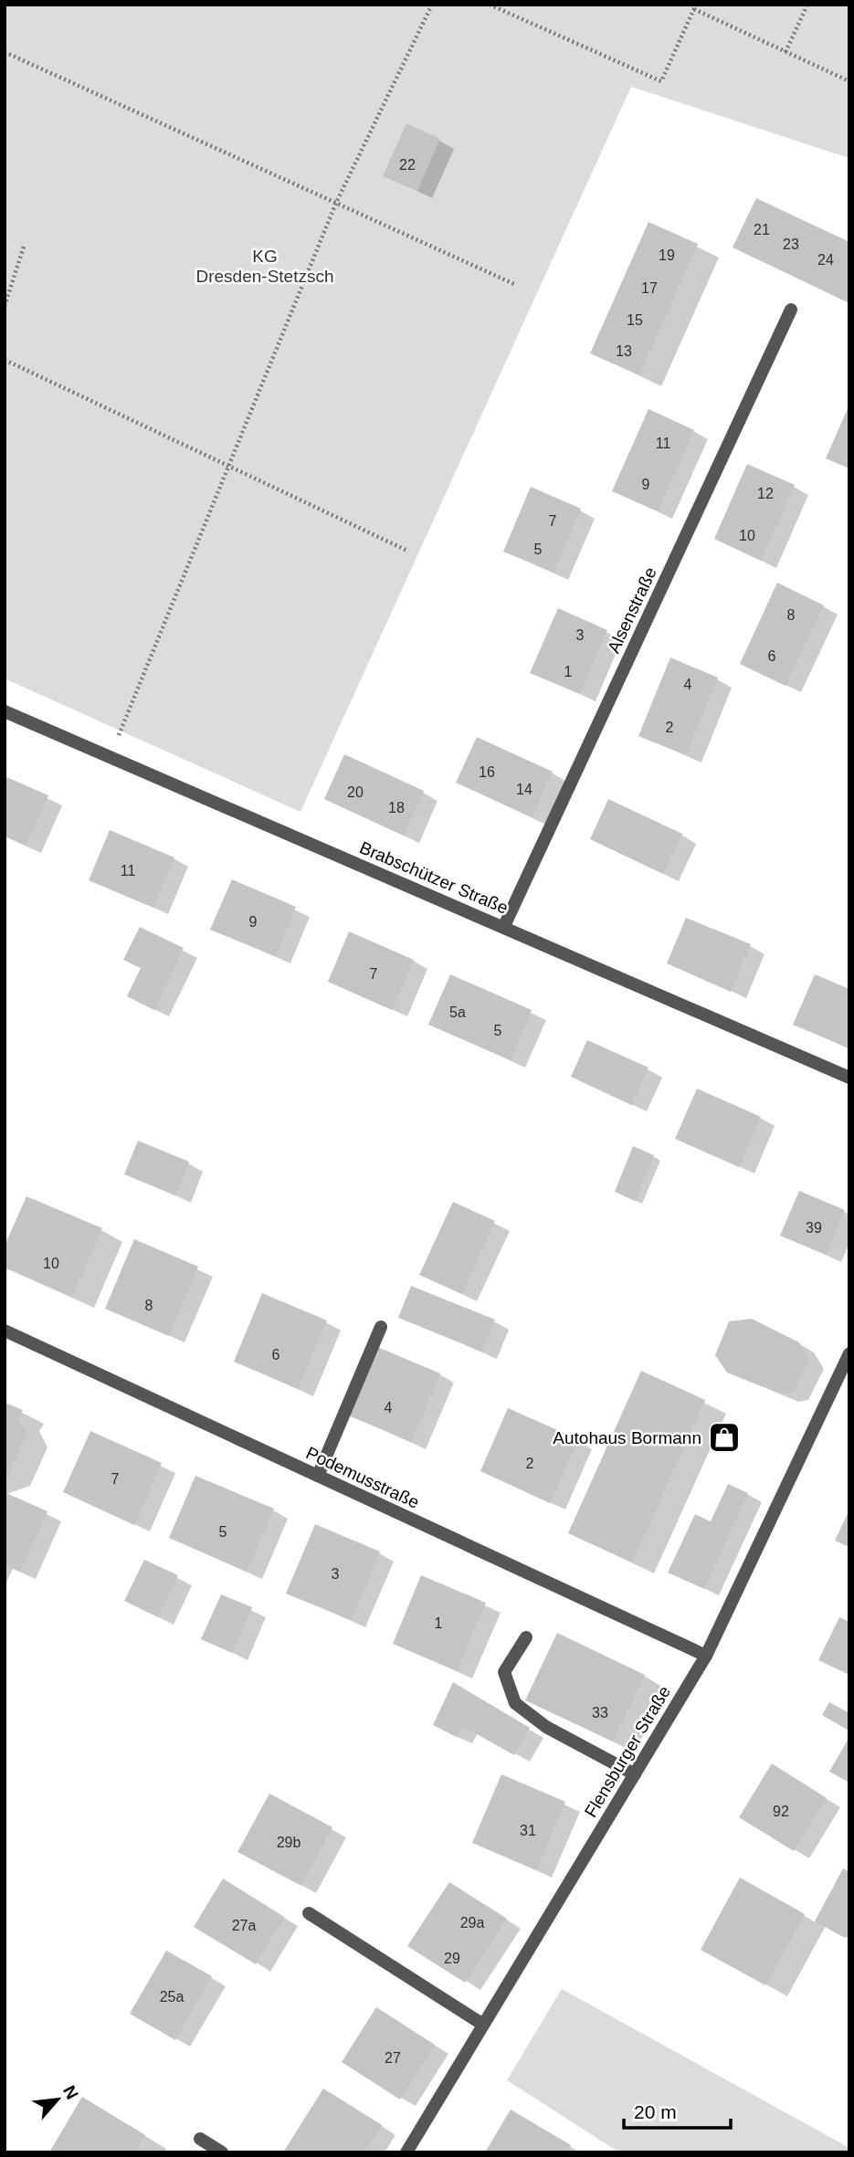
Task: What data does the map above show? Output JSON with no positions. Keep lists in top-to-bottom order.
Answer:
{
  "streets": {
    "street": [
      "Alsenstraße",
      "Brabschützer Straße",
      "Podemusstraße",
      "Flensburger Straße"
    ]
  },
  "crossings": [
    ["Alsenstraße", "Brabschützer Straße"],
    ["Podemusstraße", "Flensburger Straße"]
  ],
  "parks": ["KG Dresden-Stetzsch"],
  "places": {
    "shop": ["Autohaus Bormann"]
  },
  "house_numbers": [
    "22",
    "21",
    "23",
    "19",
    "24",
    "17",
    "15",
    "13",
    "11",
    "9",
    "12",
    "7",
    "10",
    "5",
    "8",
    "3",
    "6",
    "1",
    "4",
    "2",
    "16",
    "14",
    "20",
    "18",
    "11",
    "9",
    "7",
    "5a",
    "5",
    "39",
    "10",
    "8",
    "6",
    "4",
    "2",
    "7",
    "5",
    "3",
    "1",
    "33",
    "92",
    "31",
    "29b",
    "29a",
    "27a",
    "29",
    "25a",
    "27"
  ],
  "scale_bar": "20 m",
  "north": "top right"
}
